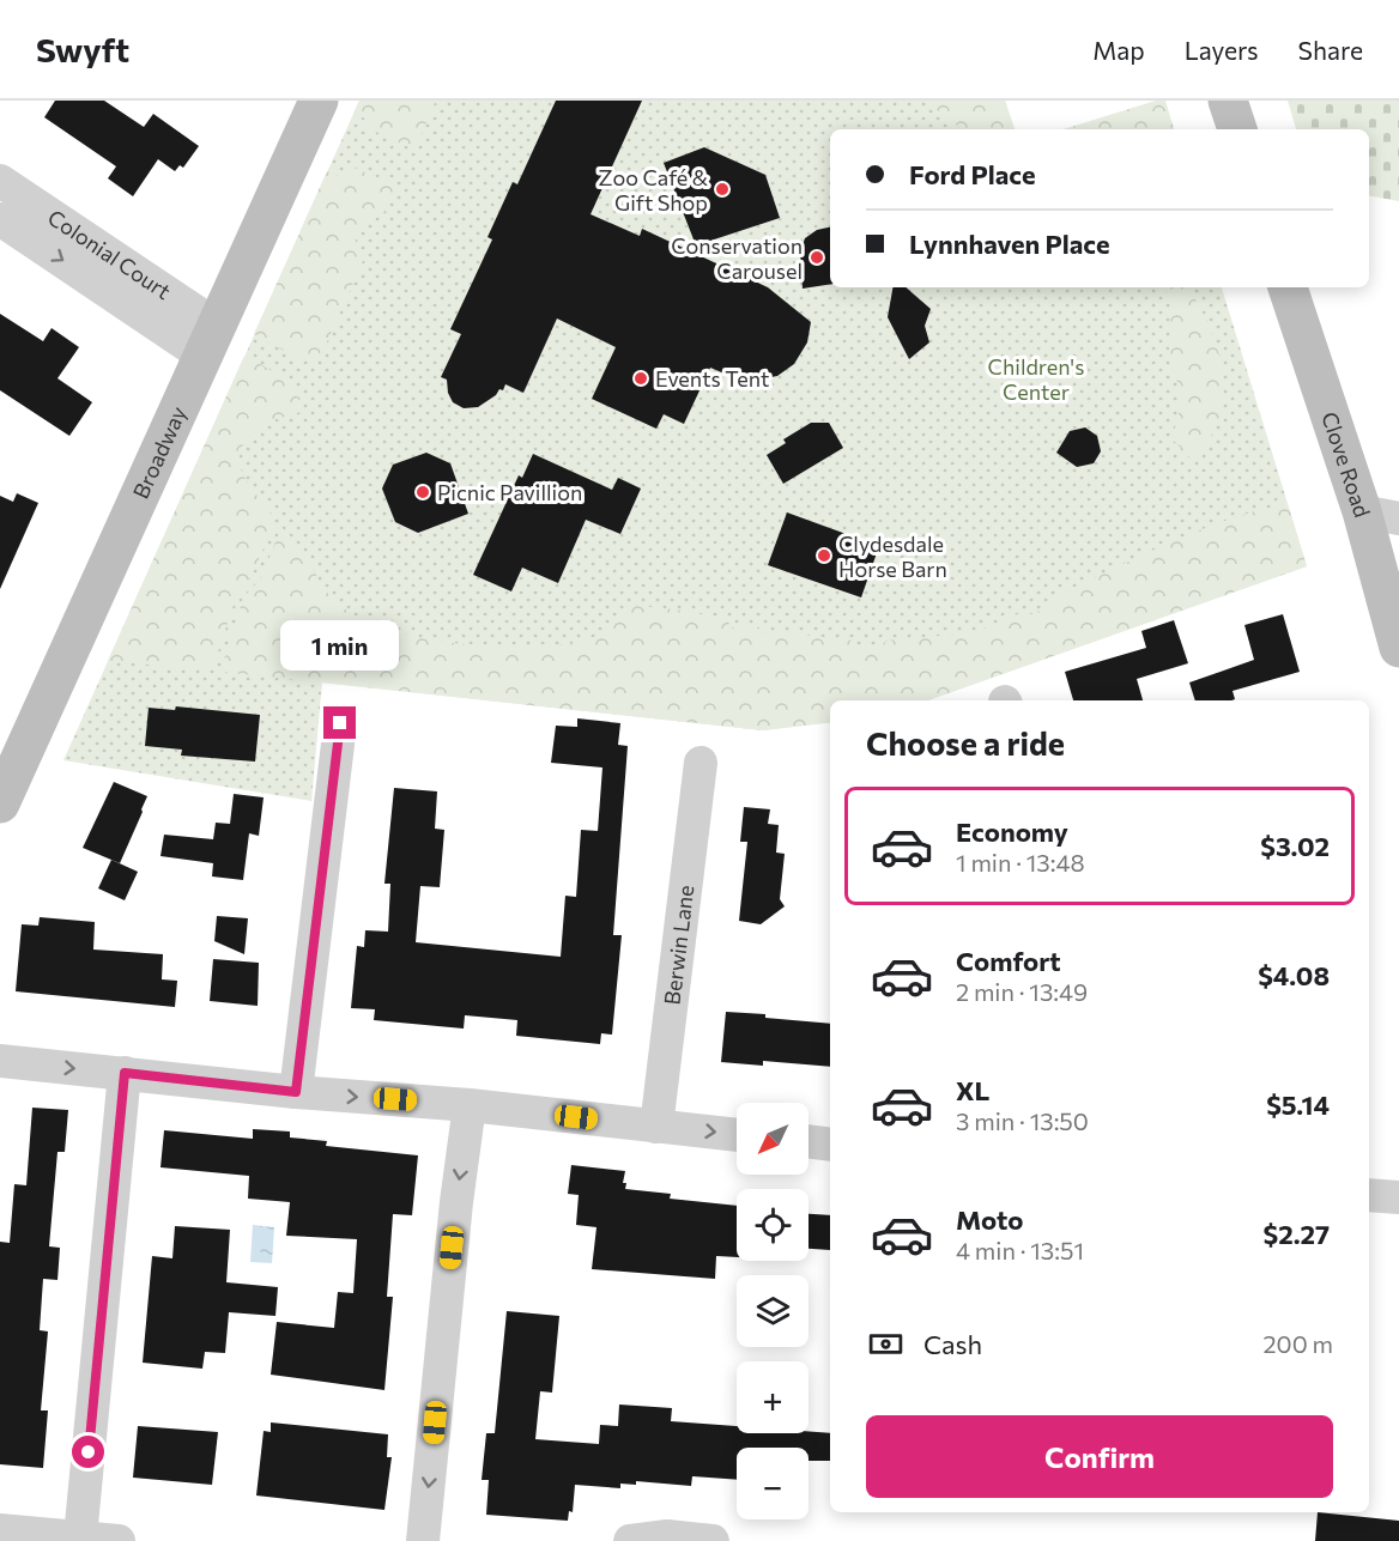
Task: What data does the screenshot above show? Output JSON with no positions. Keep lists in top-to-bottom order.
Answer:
{
  "streets": {
    "street": [
      "Colonial Court",
      "Broadway",
      "Clove Road",
      "Berwin Lane"
    ]
  },
  "crossings": [
    ["Colonial Court", "Broadway"]
  ],
  "parks": ["Children's Center"],
  "places": [
    "Zoo Café & Gift Shop",
    "Conservation Carousel",
    "Events Tent",
    "Picnic Pavillion",
    "Clydesdale Horse Barn"
  ],
  "north": "bottom left",
  "page": {
    "header": "Swyft",
    "nav": ["Map", "Layers", "Share"],
    "banner": ["Ford Place", "Lynnhaven Place"],
    "bubble": "1 min",
    "heading": "Choose a ride",
    "list": [
      {
        "name": "Economy",
        "note": "1 min · 13:48",
        "value": "$3.02"
      },
      {
        "name": "Comfort",
        "note": "2 min · 13:49",
        "value": "$4.08"
      },
      {
        "name": "XL",
        "note": "3 min · 13:50",
        "value": "$5.14"
      },
      {
        "name": "Moto",
        "note": "4 min · 13:51",
        "value": "$2.27"
      }
    ],
    "map_buttons": ["+", "−"],
    "pay": ["Cash", "200 m"],
    "buttons": "Confirm"
  }
}
